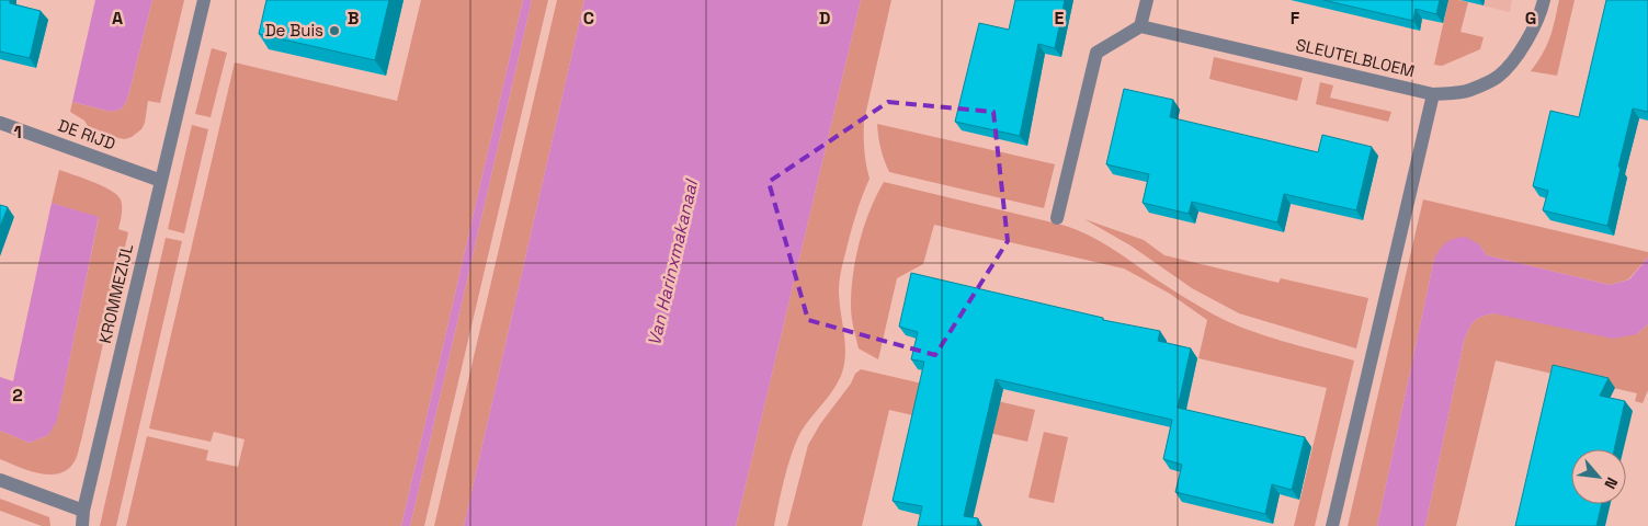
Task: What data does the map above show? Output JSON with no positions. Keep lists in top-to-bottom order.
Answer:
{
  "streets": {
    "street": ["SLEUTELBLOEM", "DE RIJD", "KROMMEZIJL"]
  },
  "crossings": [
    ["DE RIJD", "KROMMEZIJL"]
  ],
  "water": ["Van Harinxmakanaal"],
  "places": ["De Buis"],
  "north": "bottom right",
  "grid": {
    "columns": [
      "A",
      "B",
      "C",
      "D",
      "E",
      "F",
      "G"
    ],
    "rows": ["1", "2"]
  }
}
